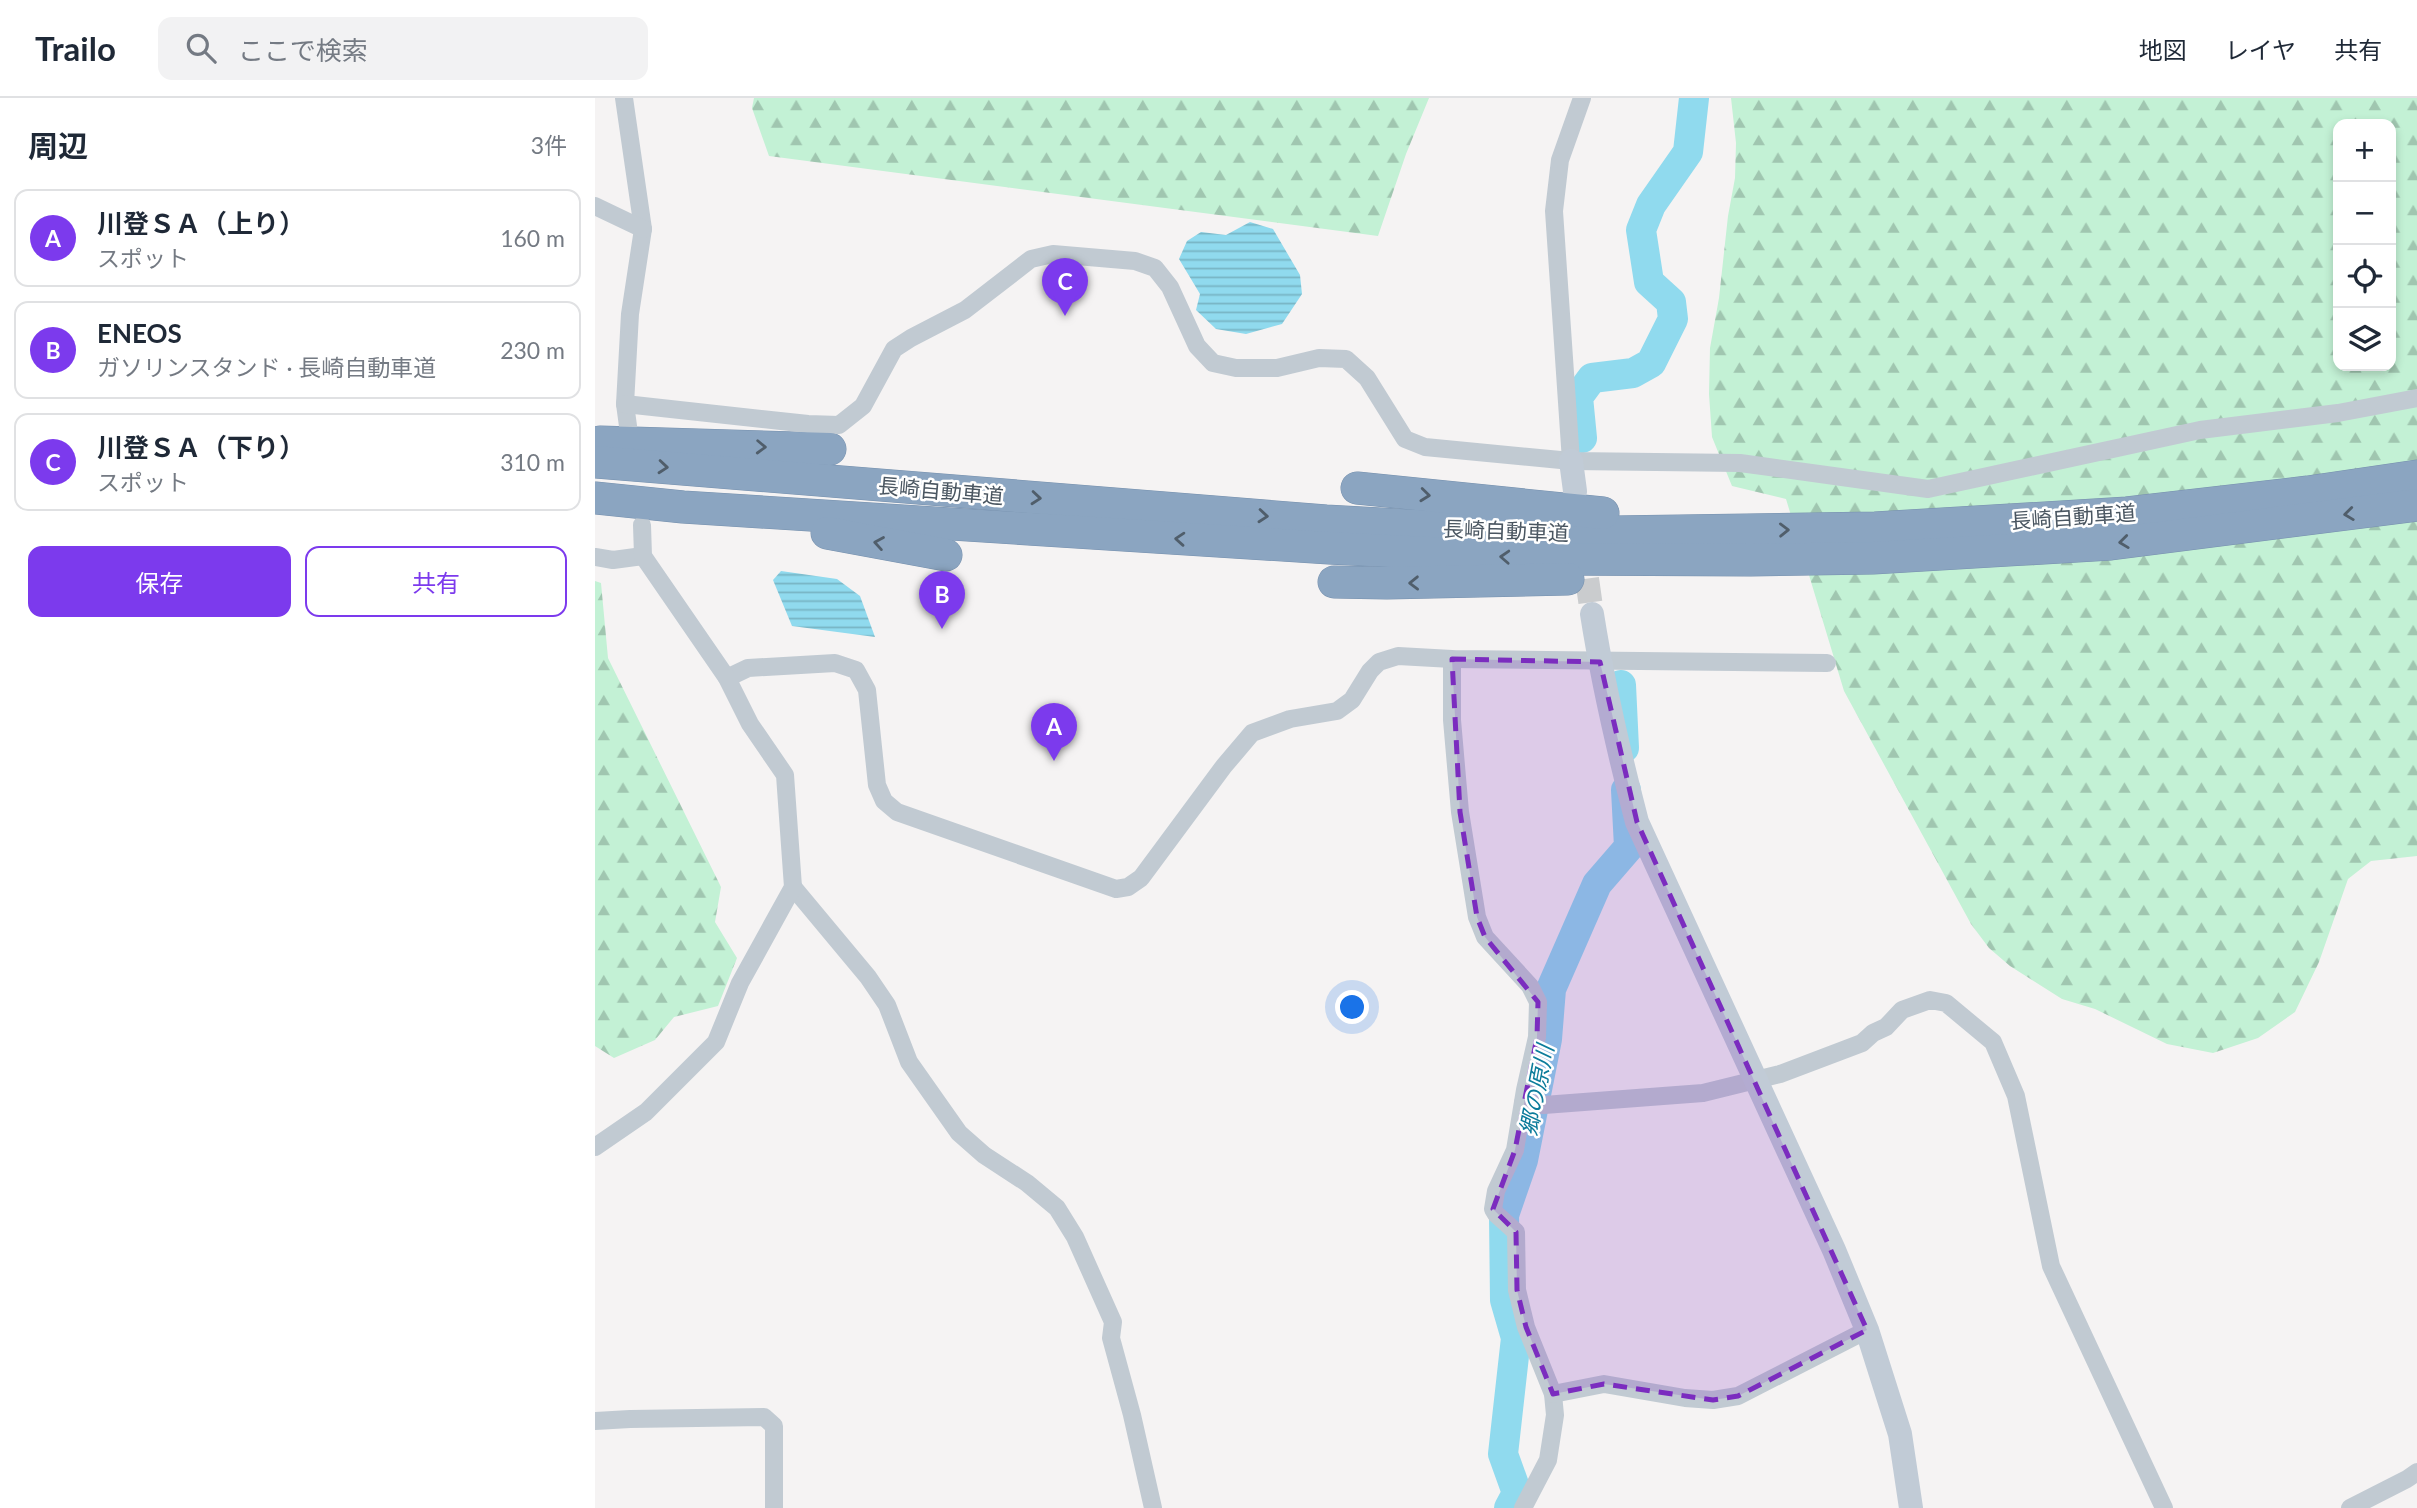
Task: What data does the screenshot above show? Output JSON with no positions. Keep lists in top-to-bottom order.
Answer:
{
  "streets": {
    "highway": ["長崎自動車道"]
  },
  "water": ["郷の原川"],
  "page": {
    "header": "Trailo",
    "search": "ここで検索",
    "nav": ["地図", "レイヤ", "共有"],
    "heading": ["周辺", "3件"],
    "map_buttons": ["+", "−"],
    "list": [
      {
        "mark": "A",
        "name": "川登ＳＡ（上り）",
        "note": "スポット",
        "value": "160 m"
      },
      {
        "mark": "B",
        "name": "ENEOS",
        "note": "ガソリンスタンド · 長崎自動車道",
        "value": "230 m"
      },
      {
        "mark": "C",
        "name": "川登ＳＡ（下り）",
        "note": "スポット",
        "value": "310 m"
      }
    ],
    "pins": ["C", "B", "A"],
    "buttons": ["保存", "共有"]
  }
}
